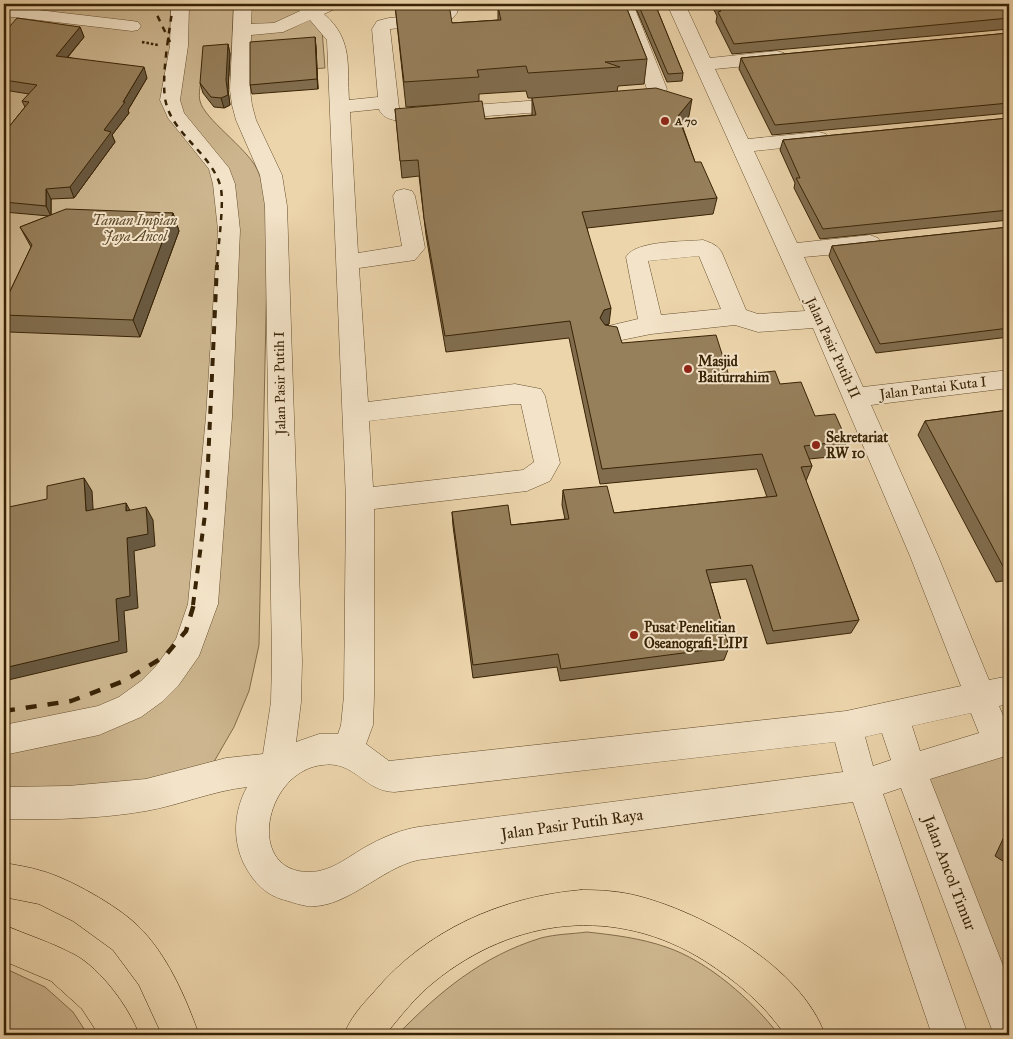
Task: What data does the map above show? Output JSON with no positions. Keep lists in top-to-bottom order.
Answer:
{
  "streets": {
    "street": [
      "Jalan Pasir Putih II",
      "Jalan Pasir Putih I",
      "Jalan Pantai Kuta I",
      "Jalan Pasir Putih Raya",
      "Jalan Ancol Timur"
    ]
  },
  "crossings": [
    ["Jalan Pasir Putih II", "Jalan Pantai Kuta I"],
    ["Jalan Pasir Putih II", "Jalan Pasir Putih Raya"],
    ["Jalan Pasir Putih I", "Jalan Pasir Putih Raya"],
    ["Jalan Pasir Putih Raya", "Jalan Ancol Timur"]
  ],
  "parks": ["Taman Impian Jaya Ancol"],
  "places": [
    "A 70",
    "Masjid Baiturrahim",
    "Sekretariat RW 10",
    "Pusat Penelitian Oseanografi-LIPI"
  ]
}
